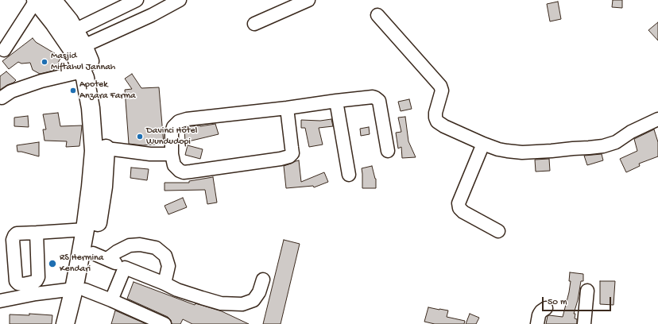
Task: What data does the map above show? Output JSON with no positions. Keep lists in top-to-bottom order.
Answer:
{
  "places": [
    "Masjid Miftahul Jannah",
    "Apotek Anzara Farma",
    "Davinci Hotel Wundudopi",
    "RS Hermina Kendari"
  ],
  "scale_bar": "50 m"
}
